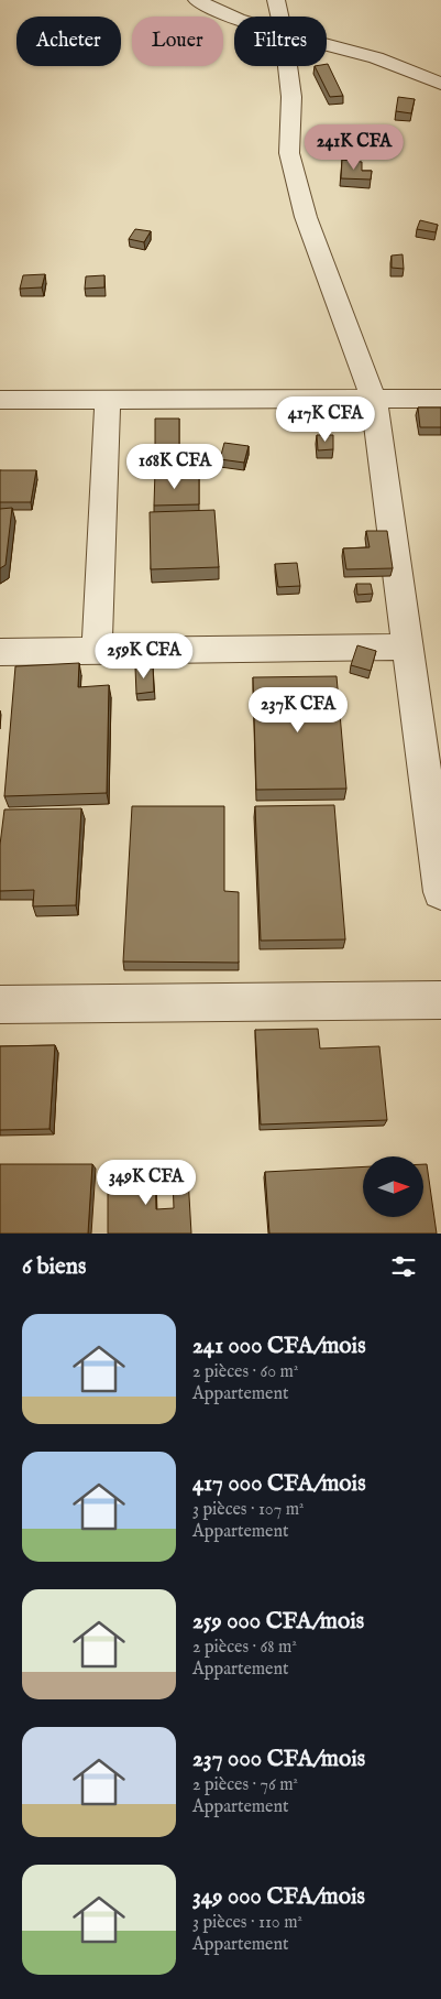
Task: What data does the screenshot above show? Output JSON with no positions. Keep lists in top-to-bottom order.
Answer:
{
  "north": "right",
  "page": {
    "chip": ["Acheter", "Louer", "Filtres"],
    "price": [
      "241K CFA",
      "417K CFA",
      "168K CFA",
      "259K CFA",
      "237K CFA",
      "349K CFA"
    ],
    "heading": "6 biens",
    "list": [
      {
        "name": "241 000 CFA/mois",
        "note": "2 pièces · 60 m² · Appartement"
      },
      {
        "name": "417 000 CFA/mois",
        "note": "3 pièces · 107 m² · Appartement"
      },
      {
        "name": "259 000 CFA/mois",
        "note": "2 pièces · 68 m² · Appartement"
      },
      {
        "name": "237 000 CFA/mois",
        "note": "2 pièces · 76 m² · Appartement"
      },
      {
        "name": "349 000 CFA/mois",
        "note": "3 pièces · 110 m² · Appartement"
      }
    ]
  }
}
